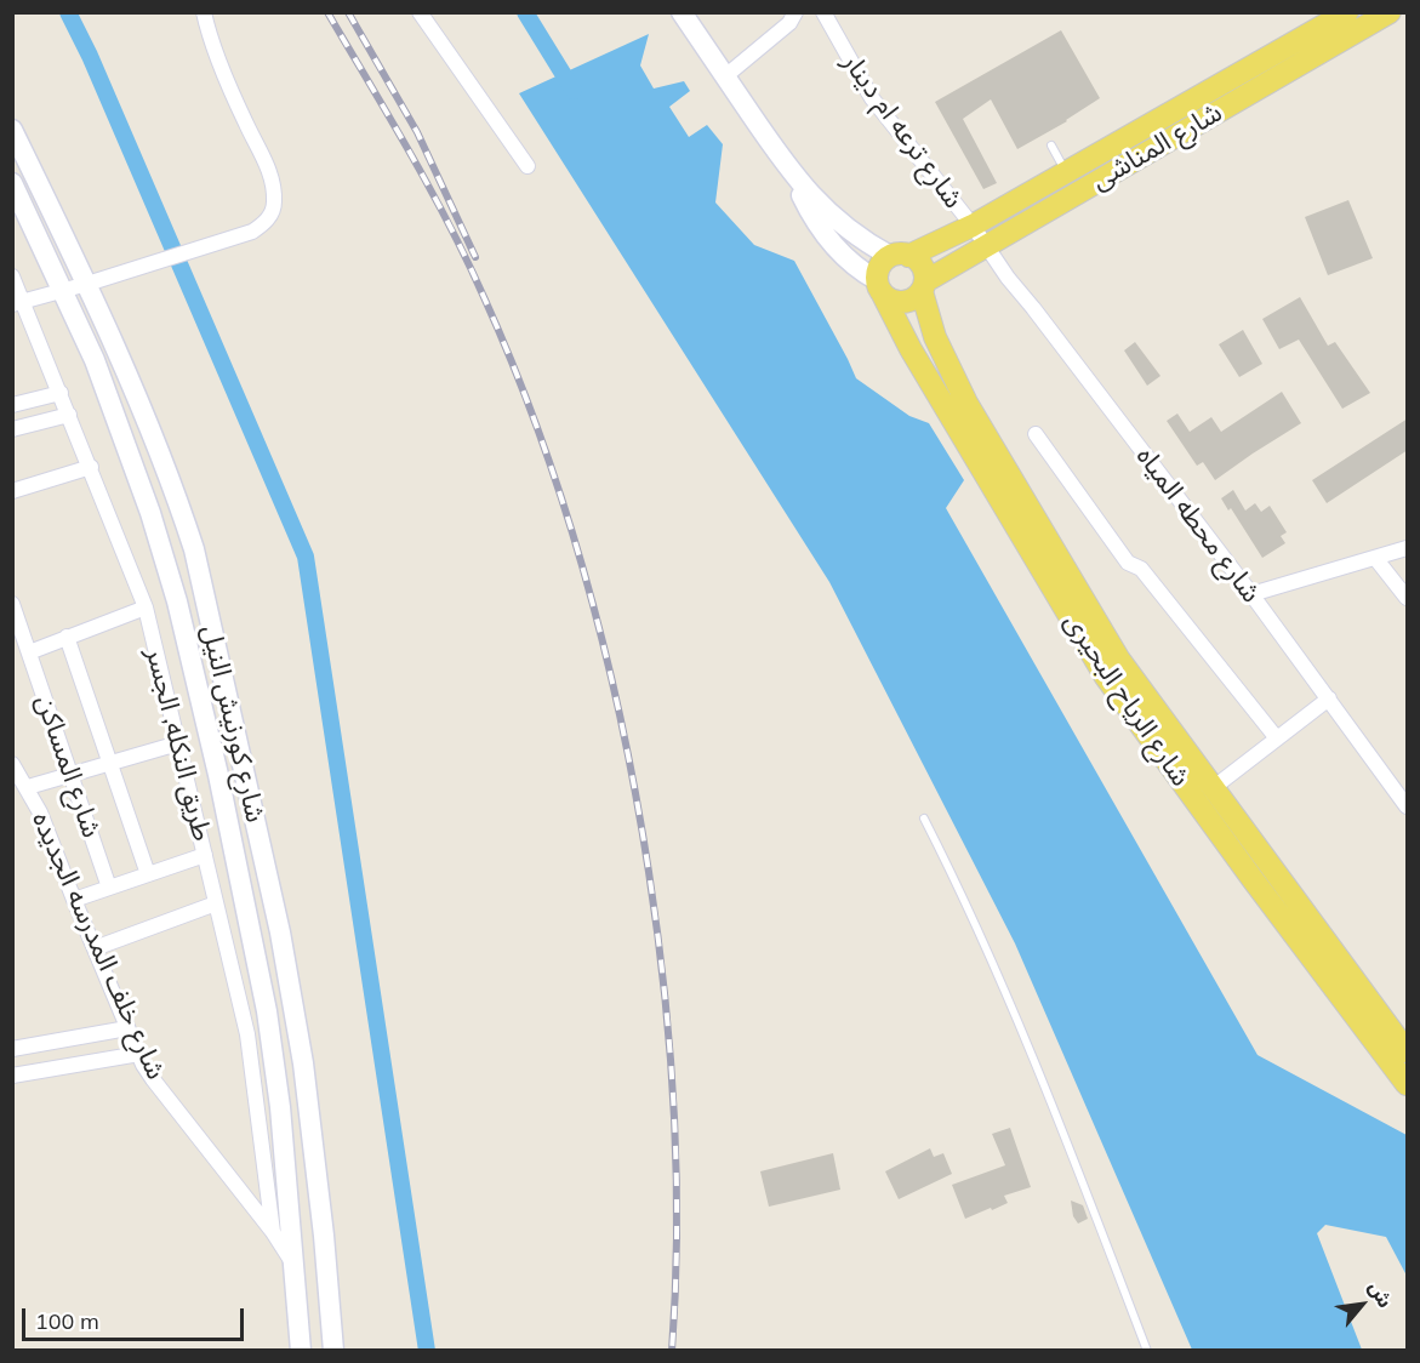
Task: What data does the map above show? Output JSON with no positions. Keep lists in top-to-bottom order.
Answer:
{
  "streets": {
    "main road": ["شارع المناشى", "شارع الرياح البحيرى", "شارع كورنيش النيل"],
    "street": [
      "شارع ترعه ام دينار",
      "شارع محطه المياه",
      "طريق النكله, الجسر",
      "شارع المساكن",
      "شارع خلف المدرسه الجديده"
    ]
  },
  "crossings": [
    ["شارع ترعه ام دينار", "شارع المناشى"],
    ["شارع ترعه ام دينار", "شارع محطه المياه"],
    ["شارع المناشى", "شارع محطه المياه"],
    ["شارع المناشى", "شارع الرياح البحيرى"],
    ["شارع كورنيش النيل", "شارع خلف المدرسه الجديده"],
    ["طريق النكله, الجسر", "شارع خلف المدرسه الجديده"]
  ],
  "scale_bar": "100 m",
  "north": "top right"
}
